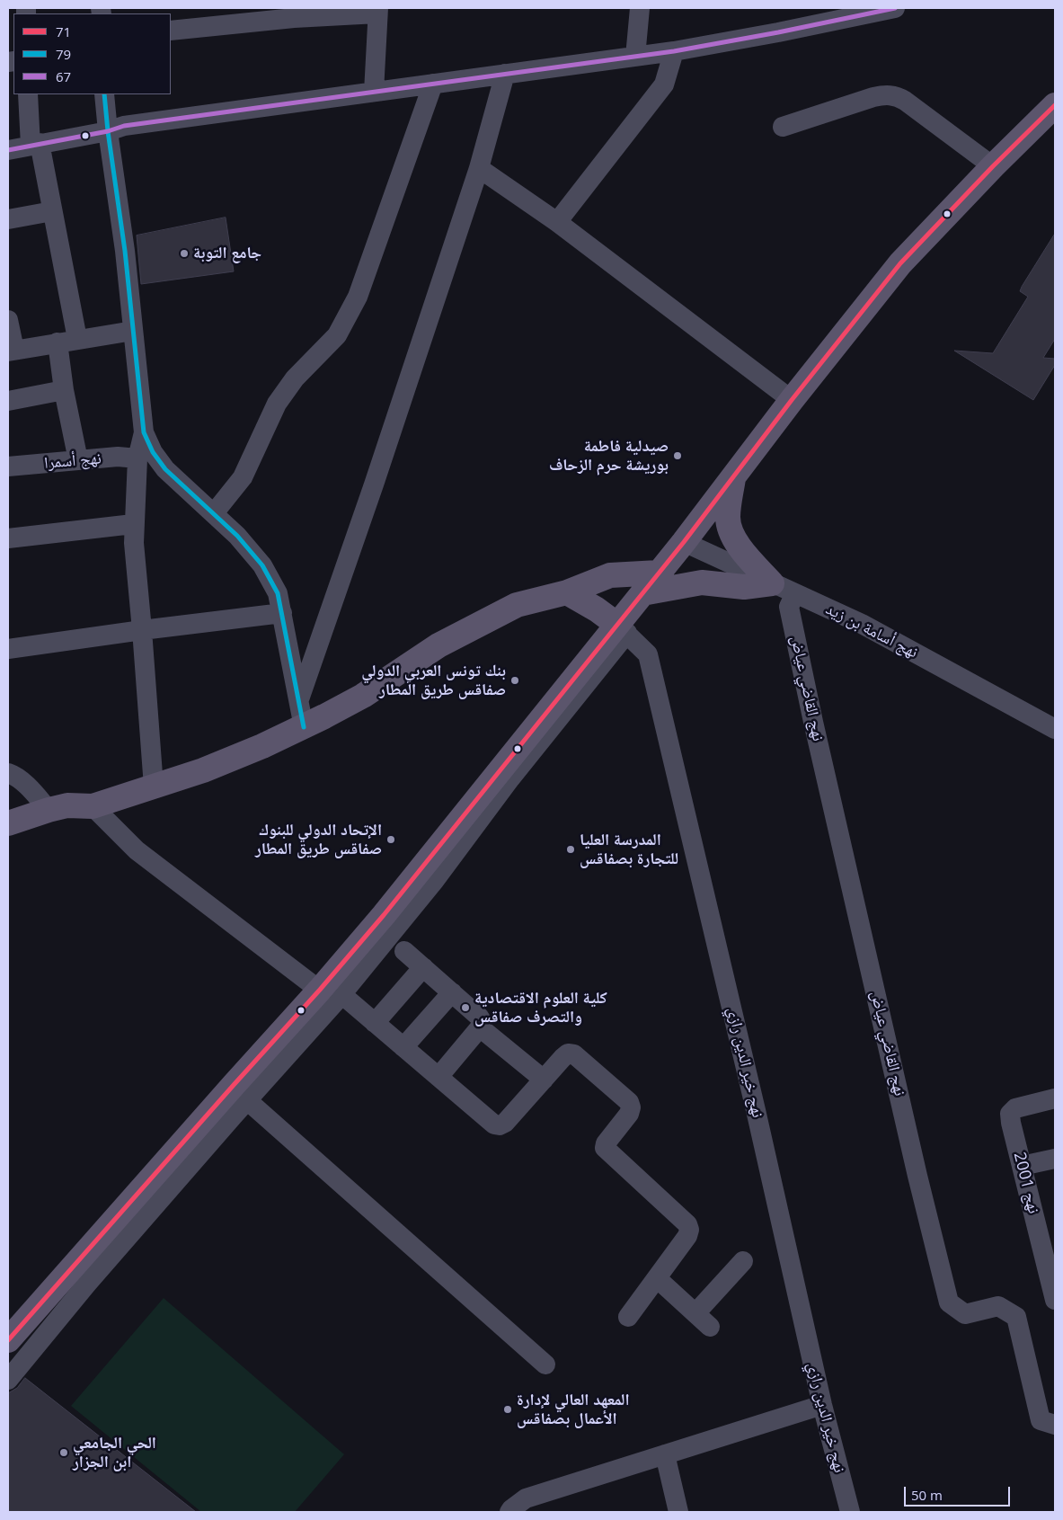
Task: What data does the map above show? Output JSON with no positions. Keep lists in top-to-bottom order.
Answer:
{
  "streets": {
    "street": [
      "نهج أسمرا",
      "نهج أسامة بن زيد",
      "نهج القاضي عياض",
      "نهج خير الدين رازي",
      "نهج 2001"
    ]
  },
  "crossings": [
    ["نهج أسامة بن زيد", "نهج القاضي عياض"]
  ],
  "places": [
    "جامع التوبة",
    "صيدلية فاطمة بوريشة حرم الزحاف",
    "بنك تونس العربي الدولي صفاقس طريق المطار",
    "الإتحاد الدولي للبنوك صفاقس طريق المطار",
    "المدرسة العليا للتجارة بصفاقس",
    "كلية العلوم الاقتصادية والتصرف صفاقس",
    "المعهد العالي لإدارة الأعمال بصفاقس",
    "الحي الجامعي ابن الجزار"
  ],
  "lines": ["transit line 67", "transit line 79", "transit line 71"],
  "legend": ["71", "79", "67"],
  "scale_bar": "50 m"
}
